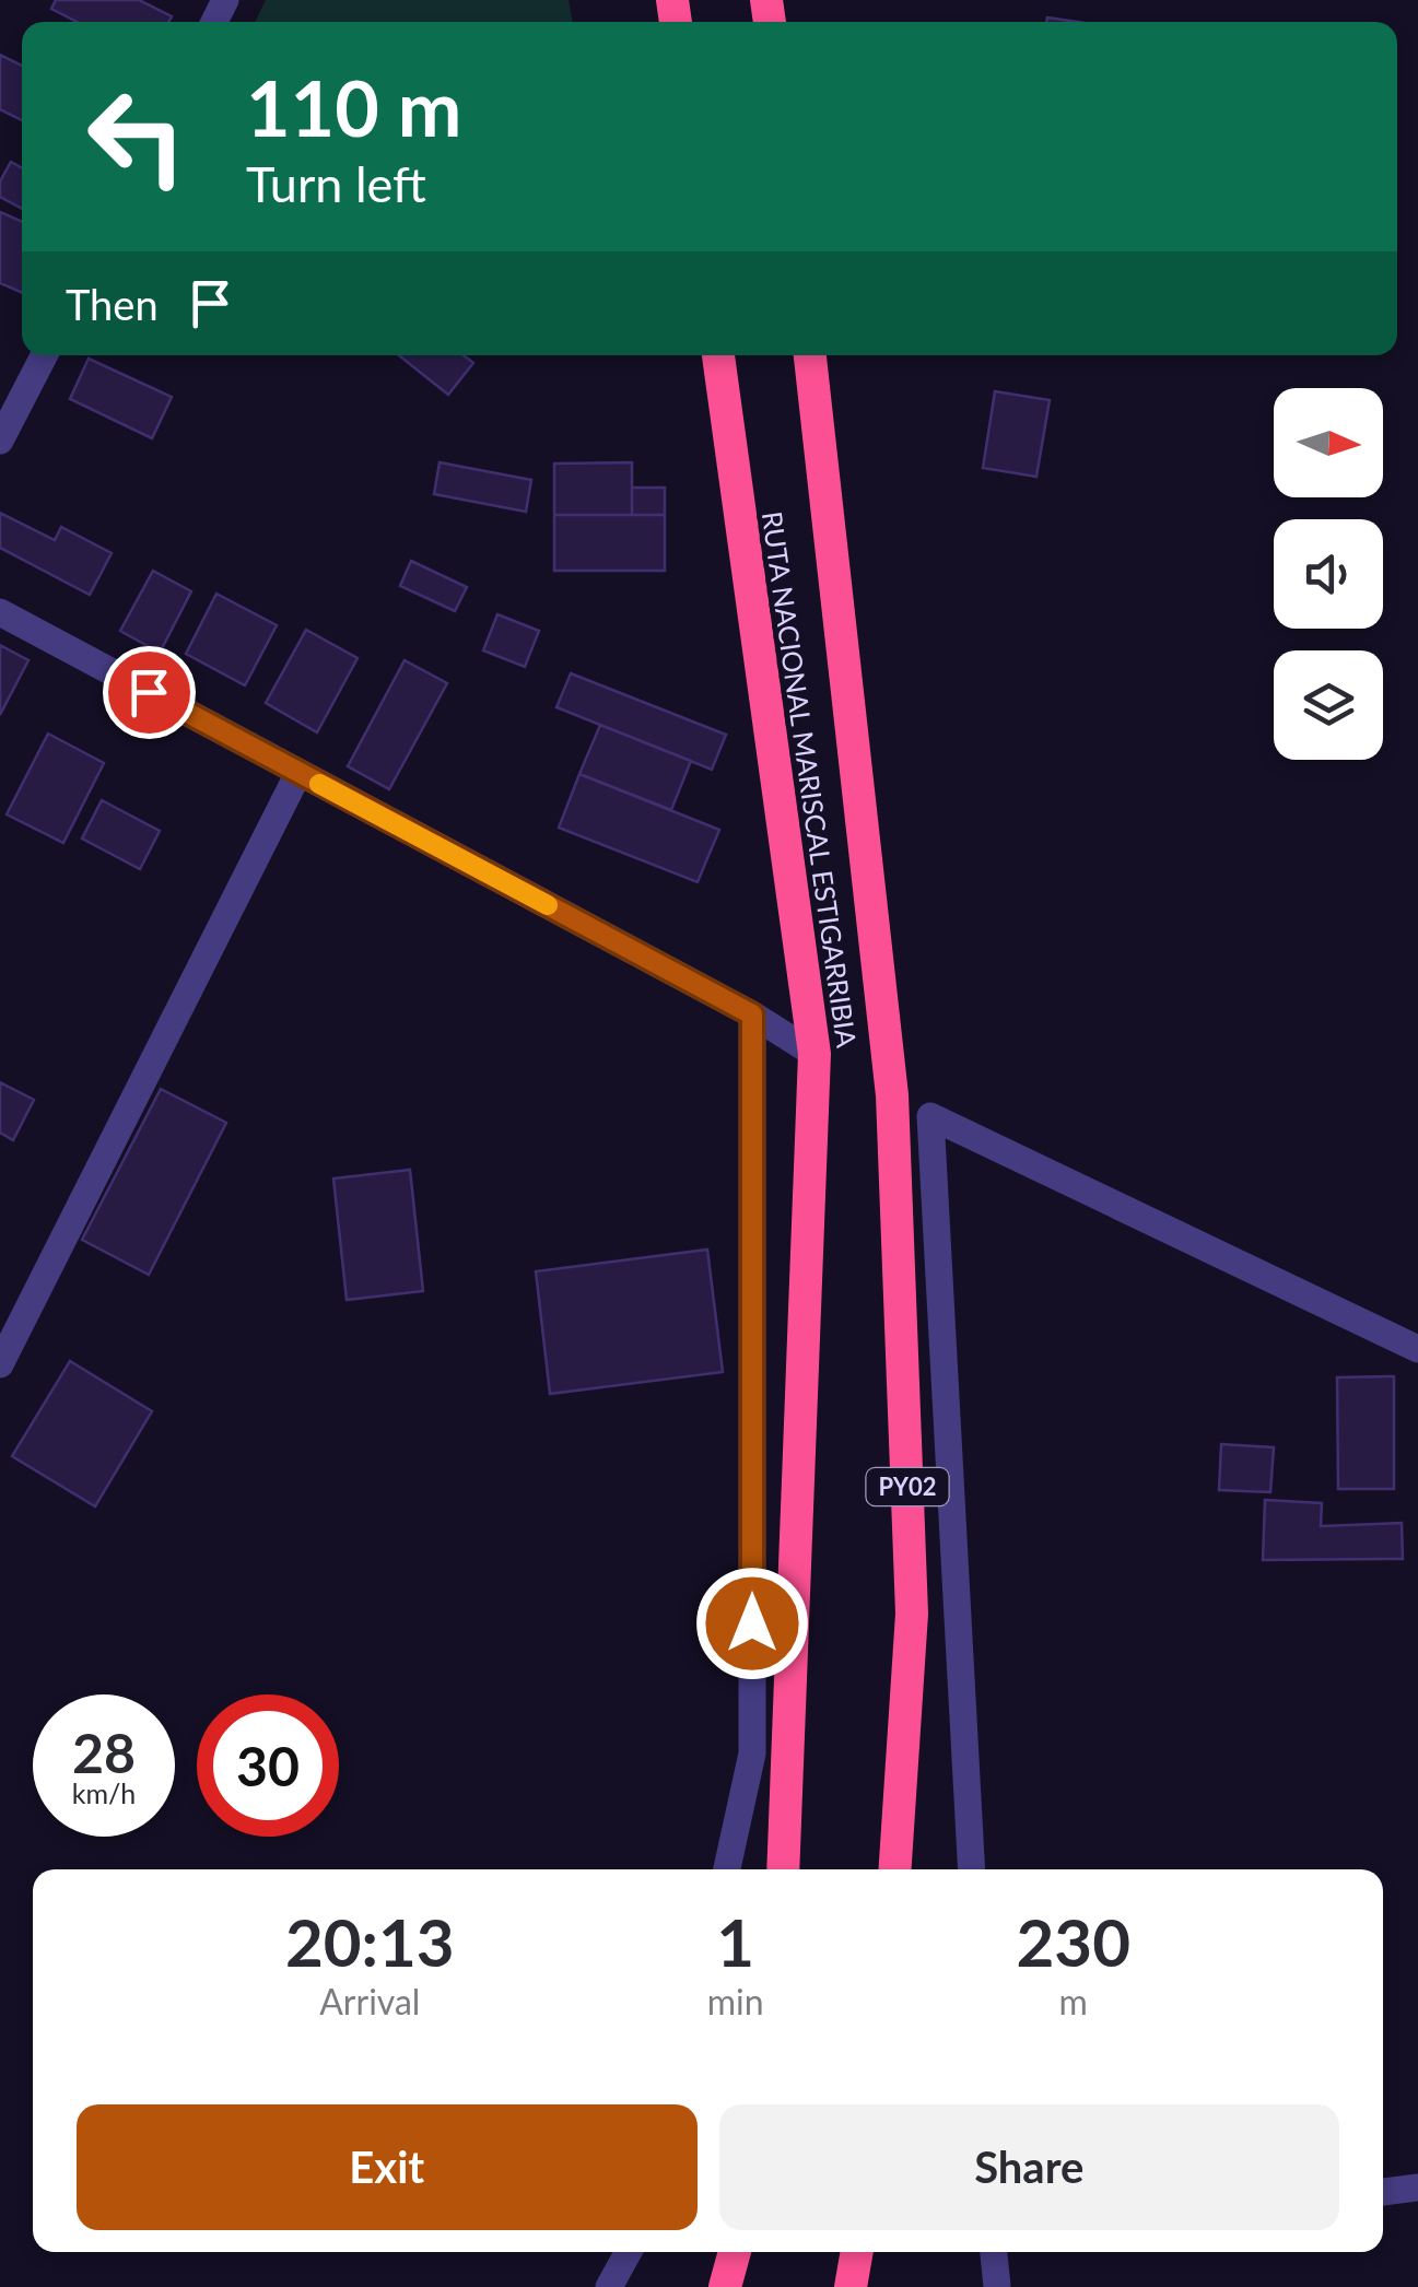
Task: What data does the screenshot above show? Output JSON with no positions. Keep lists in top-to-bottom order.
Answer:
{
  "streets": {
    "highway": ["RUTA NACIONAL MARISCAL ESTIGARRIBIA", "PY02"]
  },
  "north": "right",
  "page": {
    "turn": ["110 m", "Turn left"],
    "then": "Then",
    "speed": "28 km/h",
    "limit": "30",
    "eta": [
      "20:13",
      "Arrival",
      "1",
      "min",
      "230",
      "m"
    ],
    "buttons": ["Exit", "Share"]
  }
}
